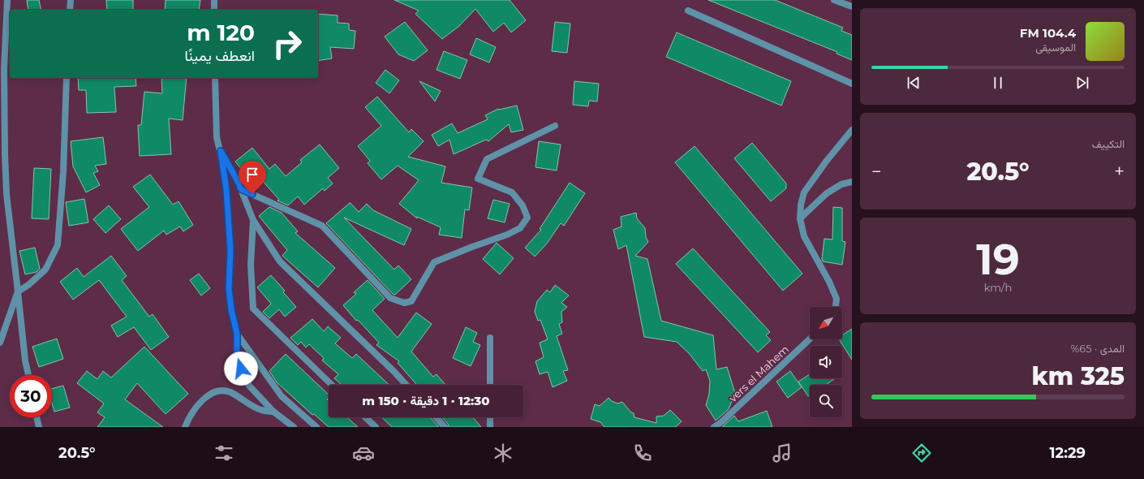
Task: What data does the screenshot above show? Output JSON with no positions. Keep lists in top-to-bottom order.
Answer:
{
  "streets": {
    "street": ["vers el Mahem"]
  },
  "north": "bottom left",
  "page": {
    "turn": ["120 m", "انعطف يمينًا"],
    "song": ["104.4 FM", "الموسيقى"],
    "tile": [
      "التكييف",
      ["19", "km/h"],
      ["المدى · 65%", "325 km"]
    ],
    "heat": ["−", "20.5°", "+"],
    "limit": "30",
    "trip": "12:30 · 1 دقيقة · 150 m",
    "tabs": ["12:29", "20.5°"]
  }
}
